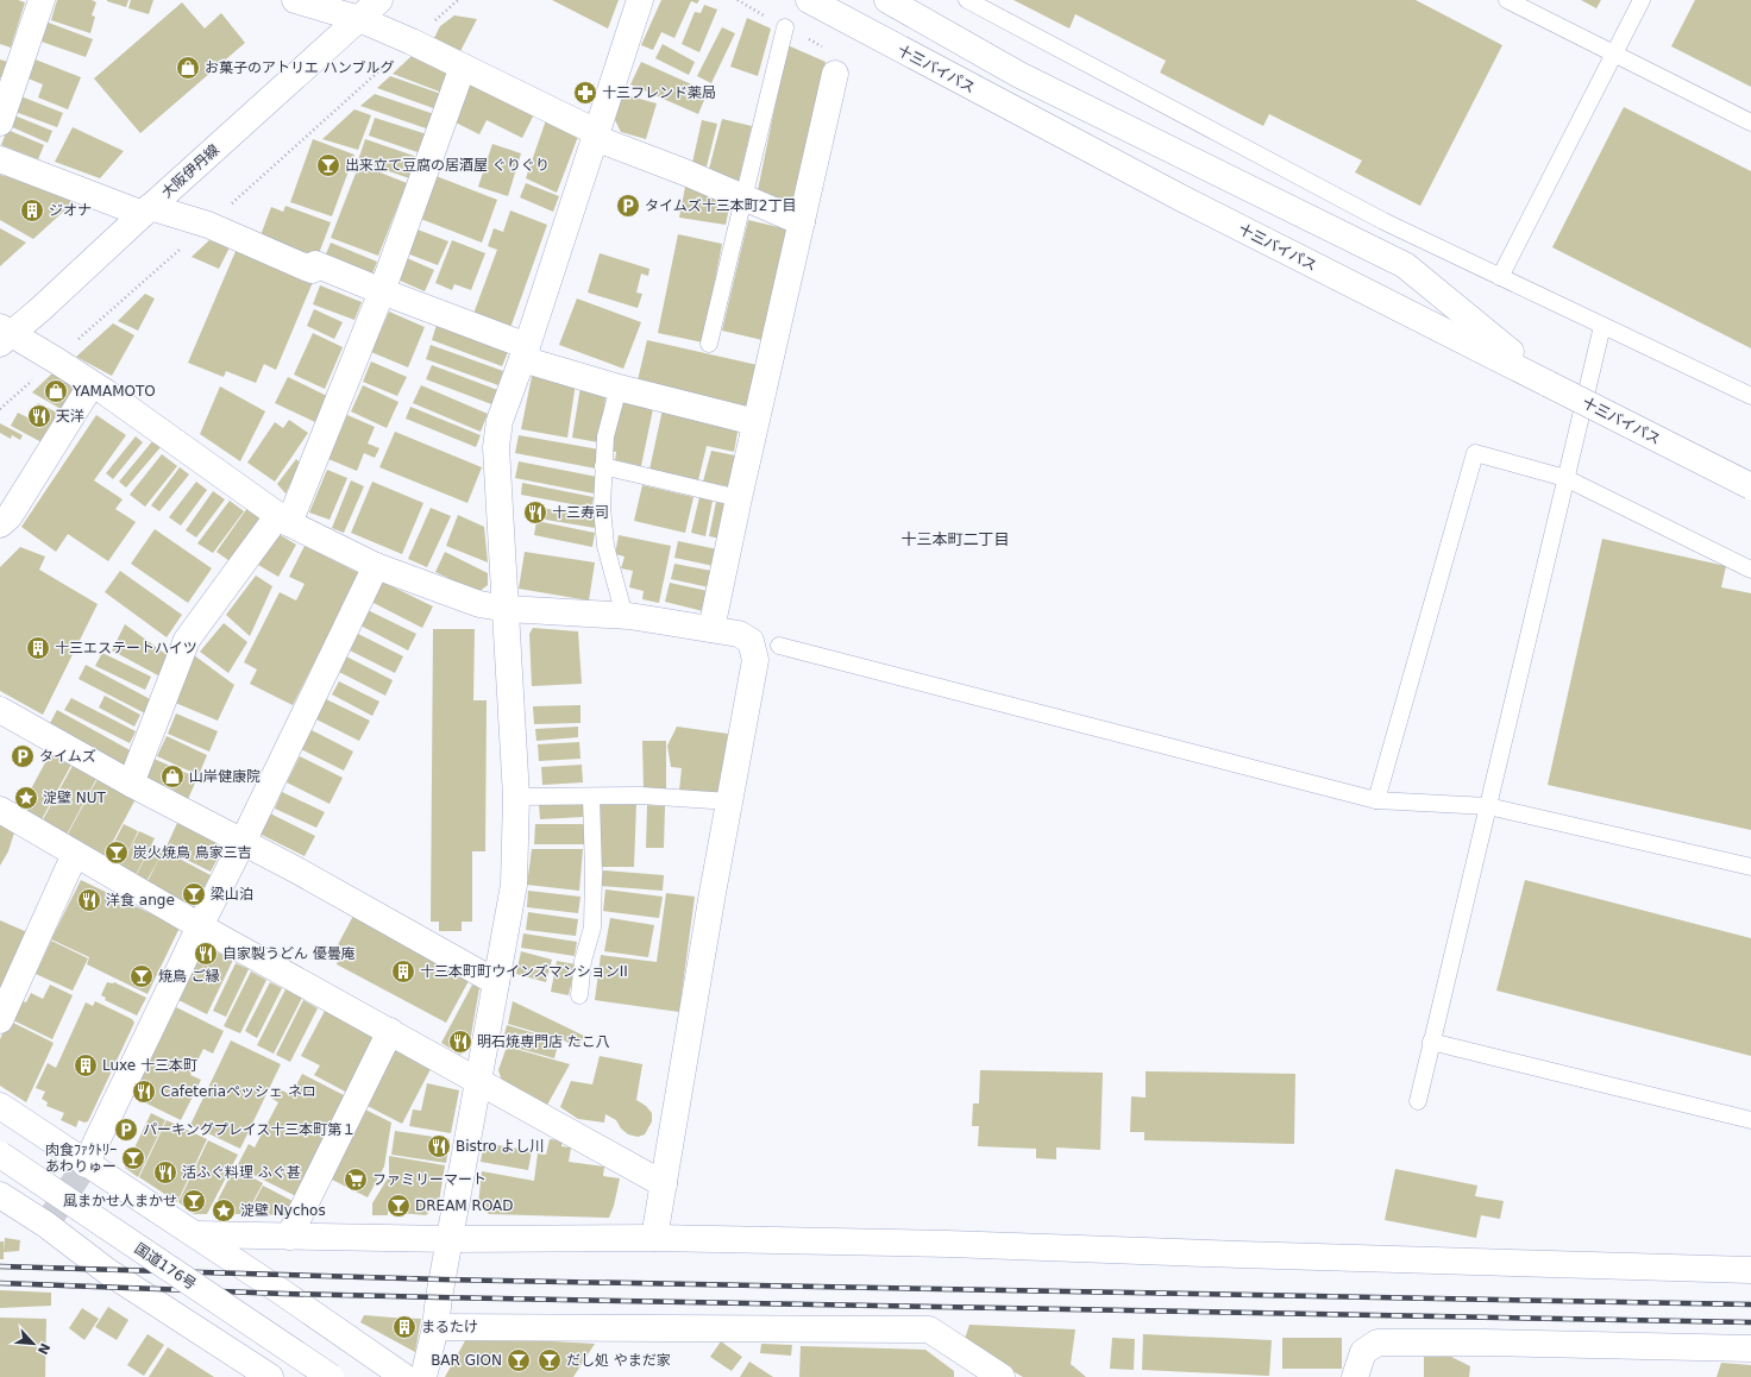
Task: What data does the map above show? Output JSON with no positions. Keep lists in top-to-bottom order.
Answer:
{
  "streets": {
    "main road": ["十三バイパス", "大阪伊丹線", "国道176号"]
  },
  "districts": ["十三本町二丁目"],
  "places": {
    "shop": ["お菓子のアトリエ ハンブルグ", "YAMAMOTO", "山岸健康院"],
    "pharmacy": ["十三フレンド薬局"],
    "bar": [
      "出来立て豆腐の居酒屋 ぐりぐり",
      "炭火焼鳥 鳥家三吉",
      "梁山泊",
      "焼鳥 ご縁",
      "肉食ﾌｧｸﾄﾘｰ あわりゅー",
      "風まかせ人まかせ",
      "DREAM ROAD",
      "BAR GION",
      "だし処 やまだ家"
    ],
    "parking": ["タイムズ十三本町2丁目", "タイムズ", "パーキングプレイス十三本町第１"],
    "building": [
      "ジオナ",
      "十三エステートハイツ",
      "十三本町町ウインズマンションII",
      "Luxe 十三本町",
      "まるたけ"
    ],
    "restaurant": [
      "天洋",
      "十三寿司",
      "洋食 ange",
      "自家製うどん 優曇庵",
      "明石焼専門店 たこ八",
      "Cafeteriaペッシェ ネロ",
      "Bistro よし川",
      "活ふぐ料理 ふぐ甚"
    ],
    "place": ["淀壁 NUT", "淀壁 Nychos"],
    "supermarket": ["ファミリーマート"]
  },
  "north": "bottom right"
}
